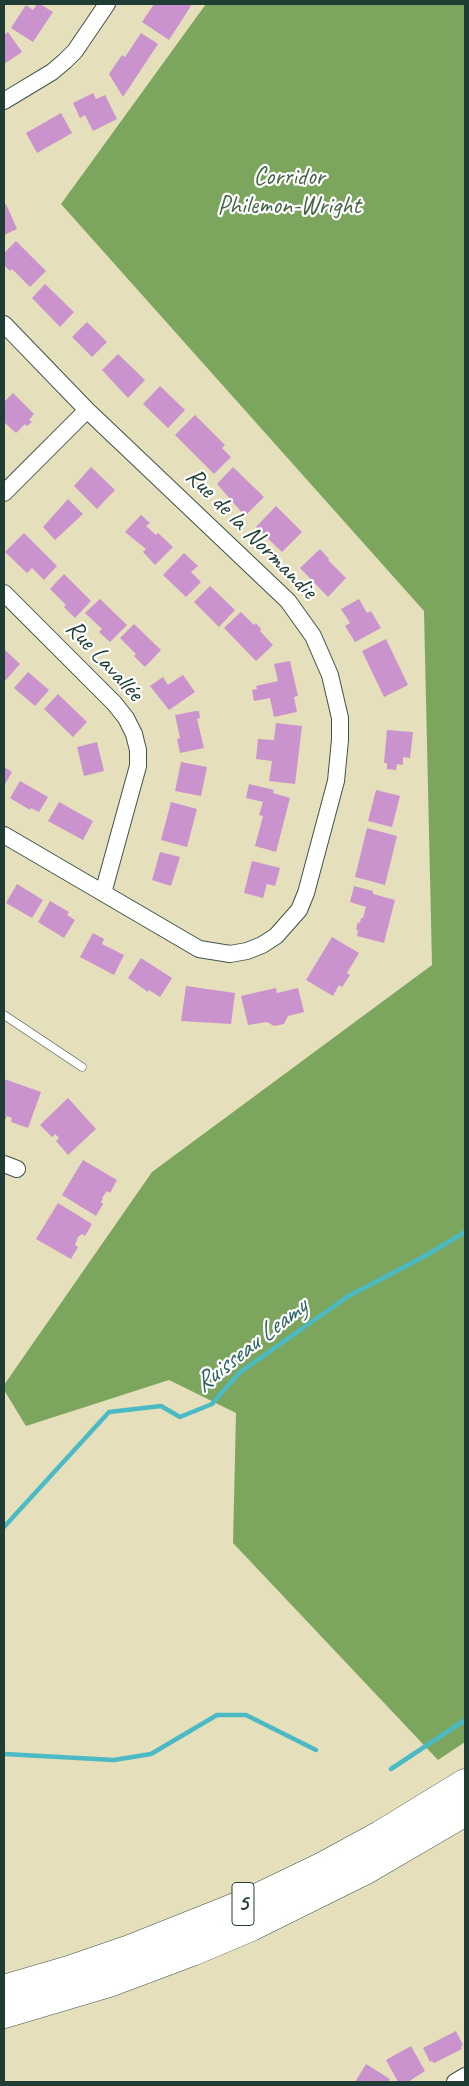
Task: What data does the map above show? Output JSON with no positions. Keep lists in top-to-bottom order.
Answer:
{
  "streets": {
    "highway": ["5"],
    "street": ["Rue de la Normandie", "Rue Lavallée"]
  },
  "crossings": [
    ["Rue de la Normandie", "Rue Lavallée"]
  ],
  "water": ["Ruisseau Leamy"],
  "parks": ["Corridor Philemon-Wright"]
}
